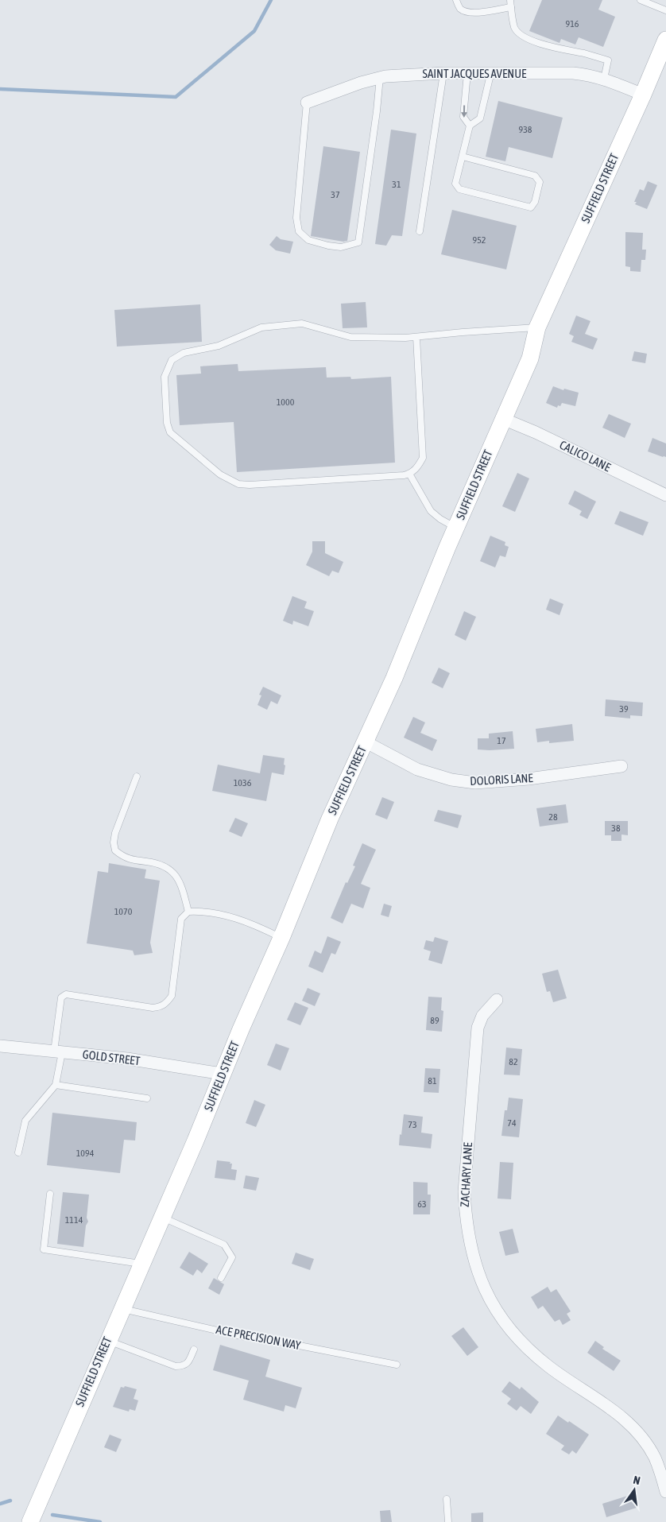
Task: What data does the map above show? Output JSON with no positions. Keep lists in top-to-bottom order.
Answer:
{
  "streets": {
    "main road": ["SUFFIELD STREET"],
    "street": [
      "SAINT JACQUES AVENUE",
      "CALICO LANE",
      "DOLORIS LANE",
      "GOLD STREET",
      "ZACHARY LANE"
    ],
    "lane": ["ACE PRECISION WAY"]
  },
  "crossings": [
    ["SAINT JACQUES AVENUE", "SUFFIELD STREET"],
    ["SUFFIELD STREET", "CALICO LANE"],
    ["SUFFIELD STREET", "DOLORIS LANE"],
    ["SUFFIELD STREET", "GOLD STREET"],
    ["SUFFIELD STREET", "ACE PRECISION WAY"]
  ],
  "house_numbers": [
    "916",
    "938",
    "31",
    "37",
    "952",
    "1000",
    "39",
    "17",
    "1036",
    "28",
    "38",
    "1070",
    "89",
    "82",
    "81",
    "74",
    "73",
    "1094",
    "63",
    "1114"
  ],
  "north": "top"
}
